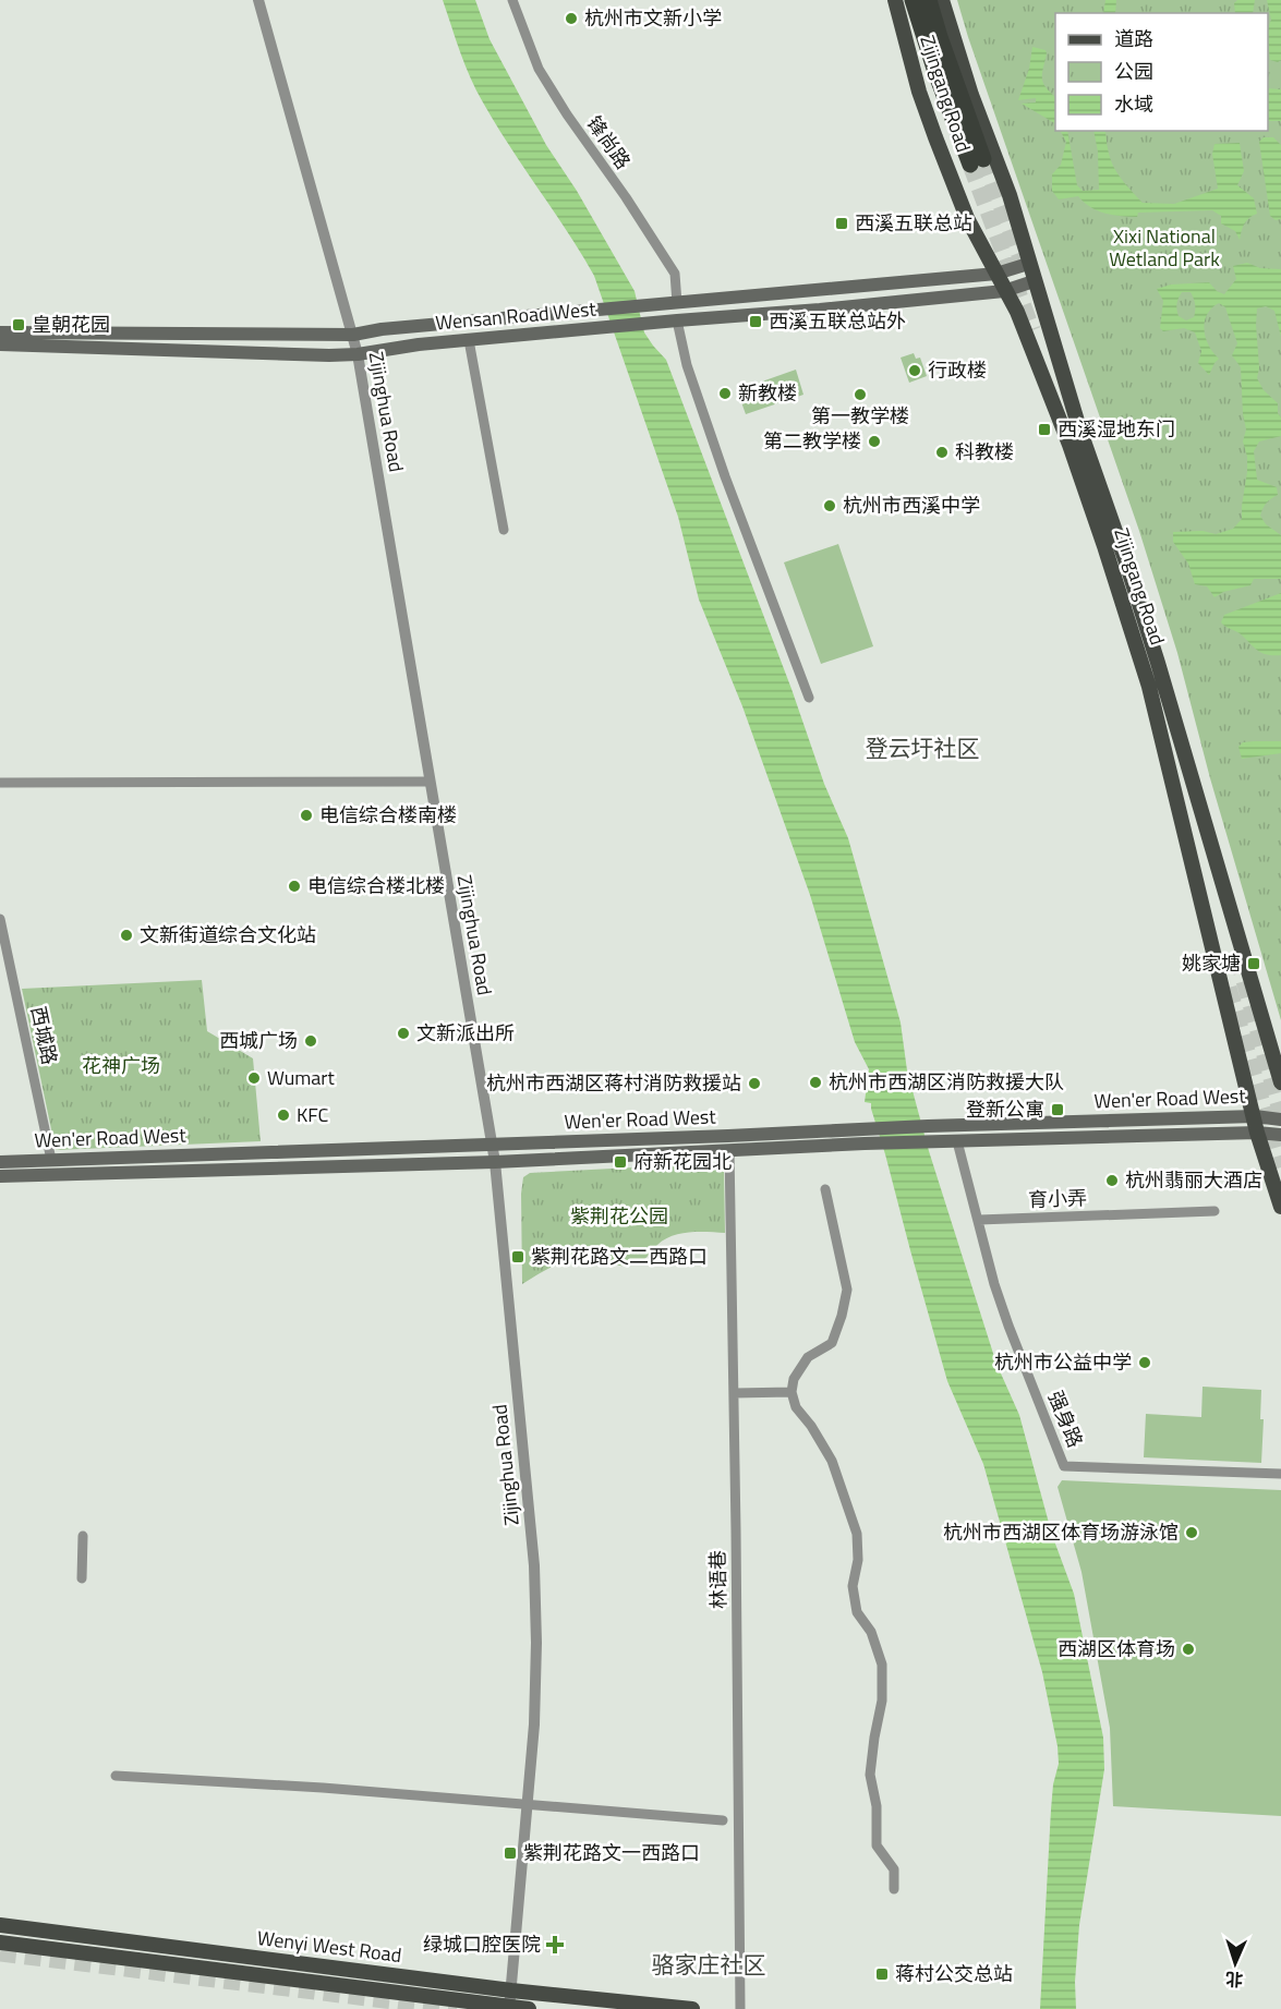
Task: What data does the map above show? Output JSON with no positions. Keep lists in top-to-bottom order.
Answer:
{
  "streets": {
    "highway": ["Zijingang Road"],
    "main road": ["Wensan Road West", "Wen'er Road West", "Wenyi West Road"],
    "street": [
      "锋尚路",
      "Zijinghua Road",
      "西城路",
      "育小弄",
      "强身路",
      "林语巷"
    ]
  },
  "crossings": [
    ["Zijingang Road", "Wensan Road West"],
    ["Zijingang Road", "Wen'er Road West"],
    ["锋尚路", "Wensan Road West"],
    ["Wensan Road West", "Zijinghua Road"],
    ["Zijinghua Road", "Wen'er Road West"],
    ["Zijinghua Road", "Wenyi West Road"],
    ["西城路", "Wen'er Road West"],
    ["Wen'er Road West", "强身路"],
    ["Wen'er Road West", "林语巷"],
    ["育小弄", "强身路"]
  ],
  "districts": ["登云圩社区", "骆家庄社区"],
  "parks": ["Xixi National Wetland Park", "花神广场", "紫荆花公园"],
  "places": {
    "other": [
      "杭州市文新小学",
      "行政楼",
      "新教楼",
      "第一教学楼",
      "第二教学楼",
      "科教楼",
      "杭州市西溪中学",
      "电信综合楼南楼",
      "电信综合楼北楼",
      "文新街道综合文化站",
      "文新派出所",
      "西城广场",
      "Wumart",
      "杭州市西湖区消防救援大队",
      "杭州市西湖区蒋村消防救援站",
      "KFC",
      "杭州翡丽大酒店",
      "杭州市公益中学",
      "杭州市西湖区体育场游泳馆",
      "西湖区体育场"
    ],
    "transit": [
      "西溪五联总站",
      "西溪五联总站外",
      "皇朝花园",
      "西溪湿地东门",
      "姚家塘",
      "登新公寓",
      "府新花园北",
      "紫荆花路文二西路口",
      "紫荆花路文一西路口",
      "蒋村公交总站"
    ],
    "health": ["绿城口腔医院"]
  },
  "legend": ["道路", "公园", "水域"],
  "north": "bottom"
}
